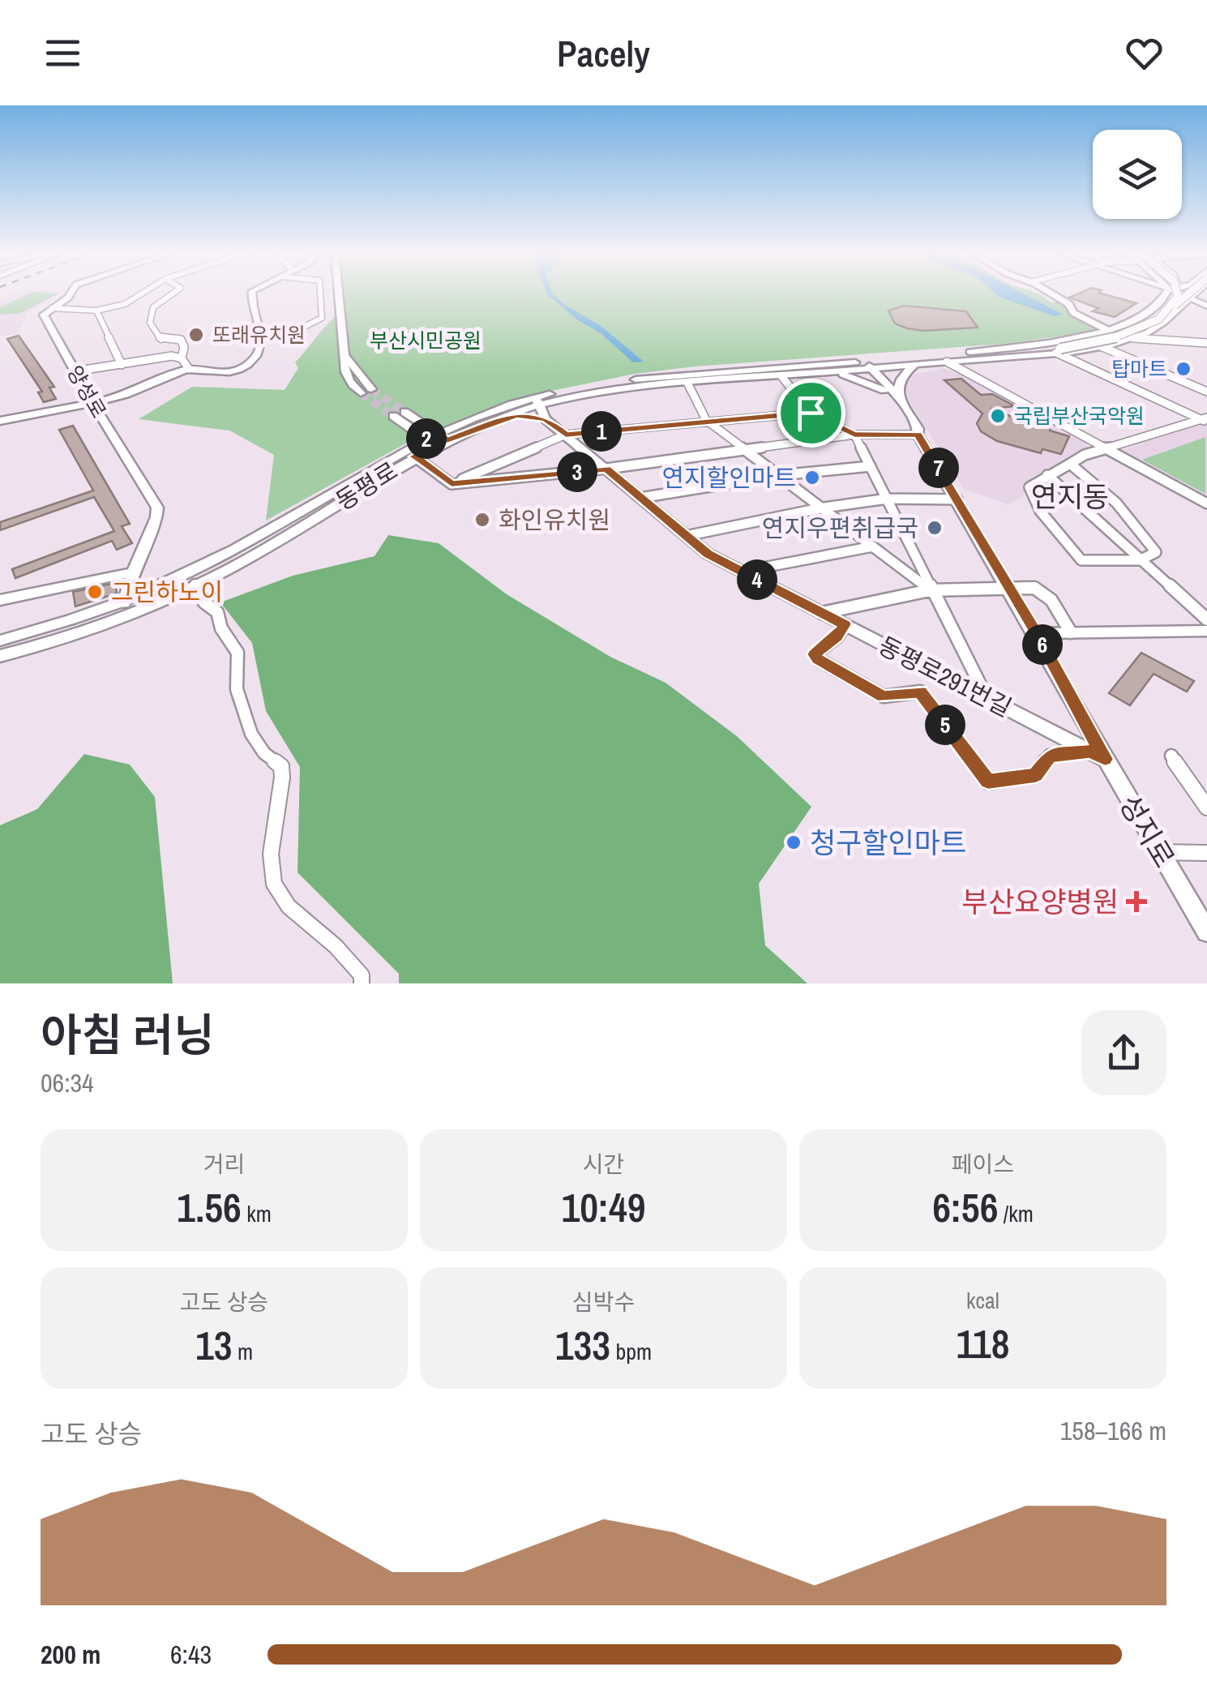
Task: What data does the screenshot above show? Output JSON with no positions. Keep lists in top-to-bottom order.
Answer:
{
  "streets": {
    "main road": [
      "양성로",
      "동평로",
      "동평로291번길",
      "성지로"
    ]
  },
  "crossings": [
    ["양성로", "동평로"],
    ["동평로", "성지로"],
    ["동평로291번길", "성지로"]
  ],
  "districts": ["연지동"],
  "parks": ["부산시민공원"],
  "places": {
    "other": [
      "또래유치원",
      "탑마트",
      "국립부산국악원",
      "연지할인마트",
      "화인유치원",
      "연지우편취급국",
      "그린하노이",
      "청구할인마트"
    ],
    "health": ["부산요양병원"]
  },
  "page": {
    "header": "Pacely",
    "pins": [
      "1",
      "2",
      "7",
      "3",
      "4",
      "6",
      "5"
    ],
    "heading": ["아침 러닝", "06:34"],
    "stats": [
      ["거리", "1.56 km"],
      ["시간", "10:49"],
      ["페이스", "6:56 /km"],
      ["고도 상승", "13 m"],
      ["심박수", "133 bpm"],
      ["kcal", "118"]
    ],
    "chart": ["고도 상승", "158–166 m"],
    "list": [
      {
        "name": "200 m",
        "note": "6:43"
      }
    ]
  }
}
